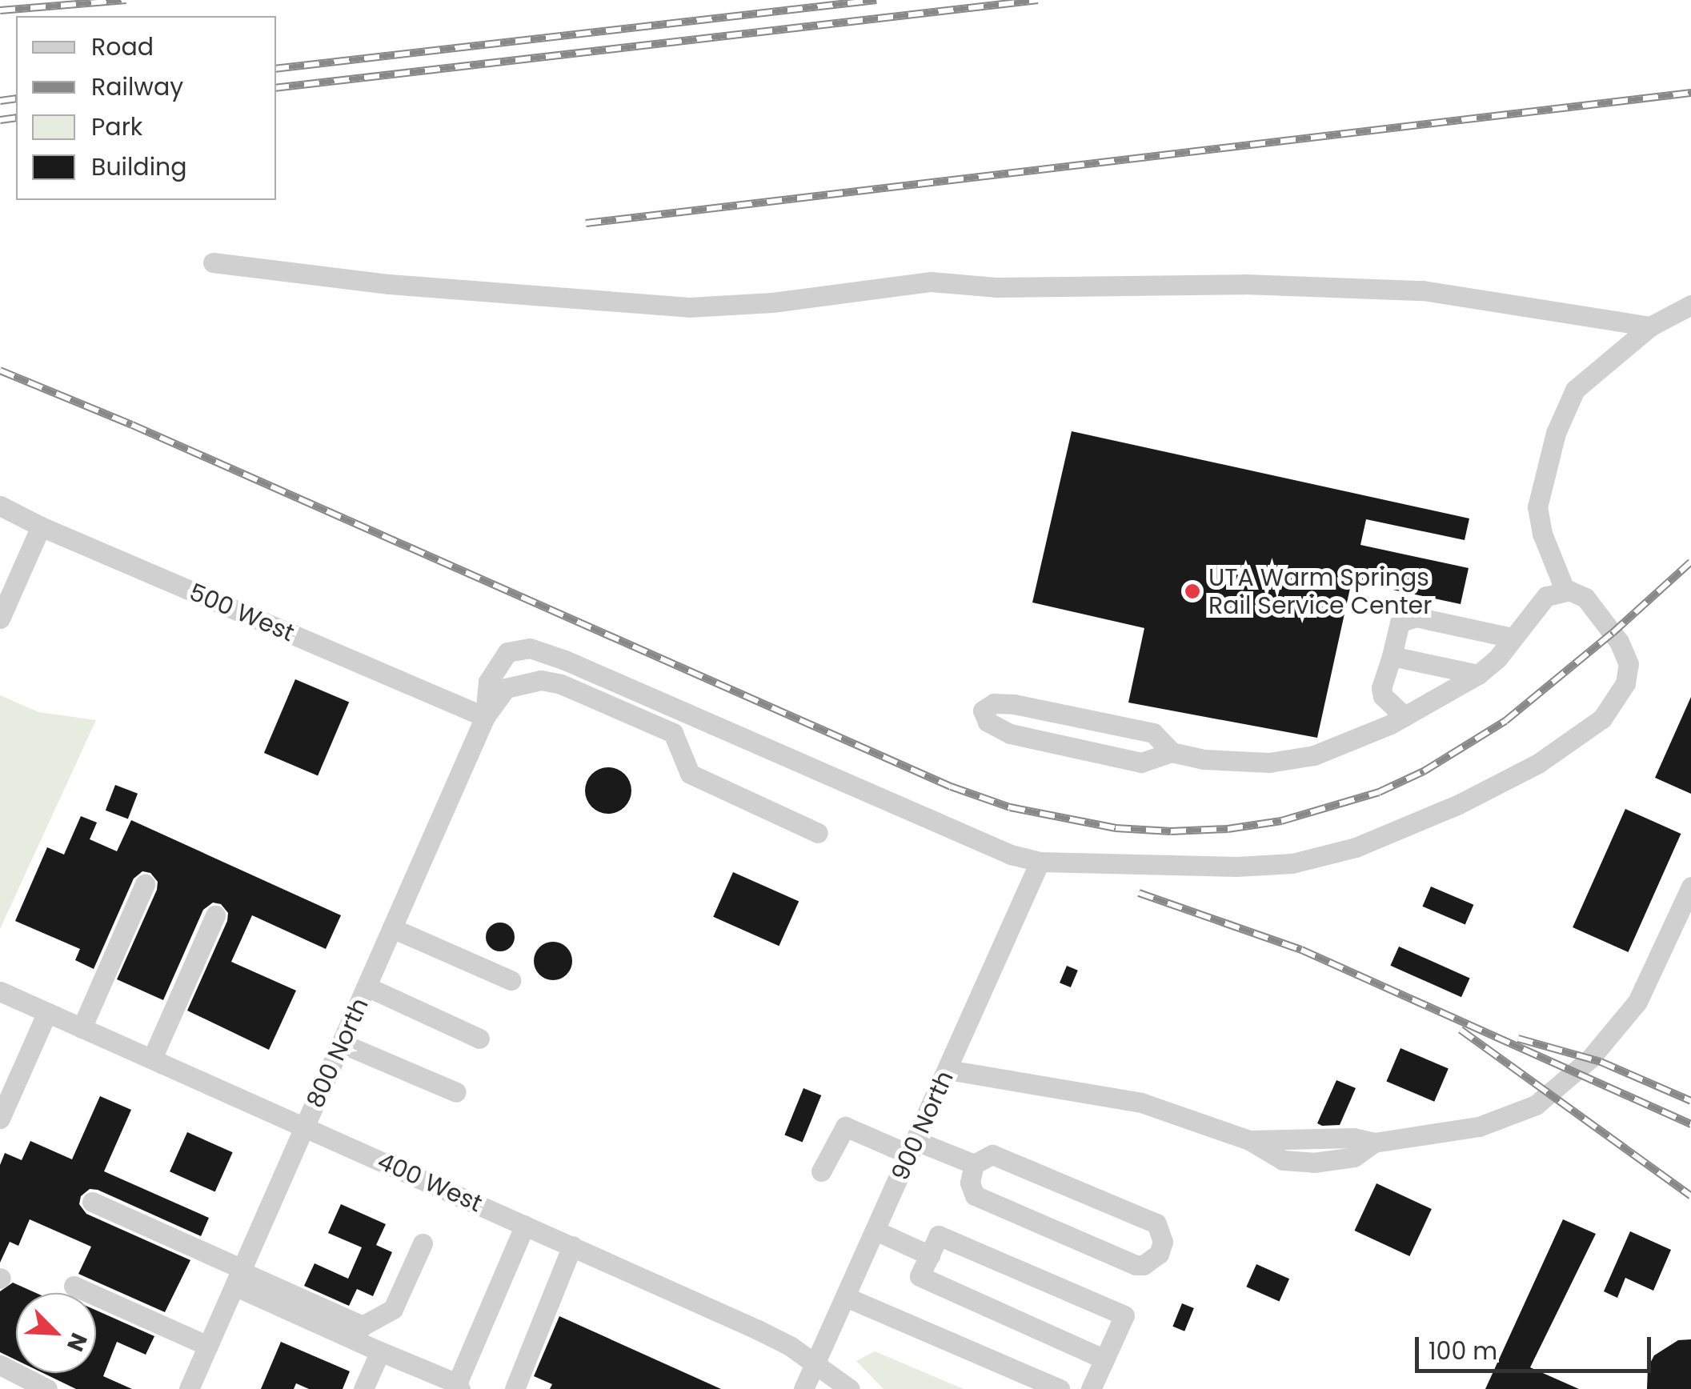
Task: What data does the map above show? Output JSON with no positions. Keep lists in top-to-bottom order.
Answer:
{
  "streets": {
    "street": [
      "500 West",
      "800 North",
      "900 North",
      "400 West"
    ]
  },
  "crossings": [
    ["500 West", "800 North"],
    ["800 North", "400 West"],
    ["900 North", "400 West"]
  ],
  "places": ["UTA Warm Springs Rail Service Center"],
  "legend": [
    "Road",
    "Railway",
    "Park",
    "Building"
  ],
  "scale_bar": "100 m",
  "north": "bottom right"
}
